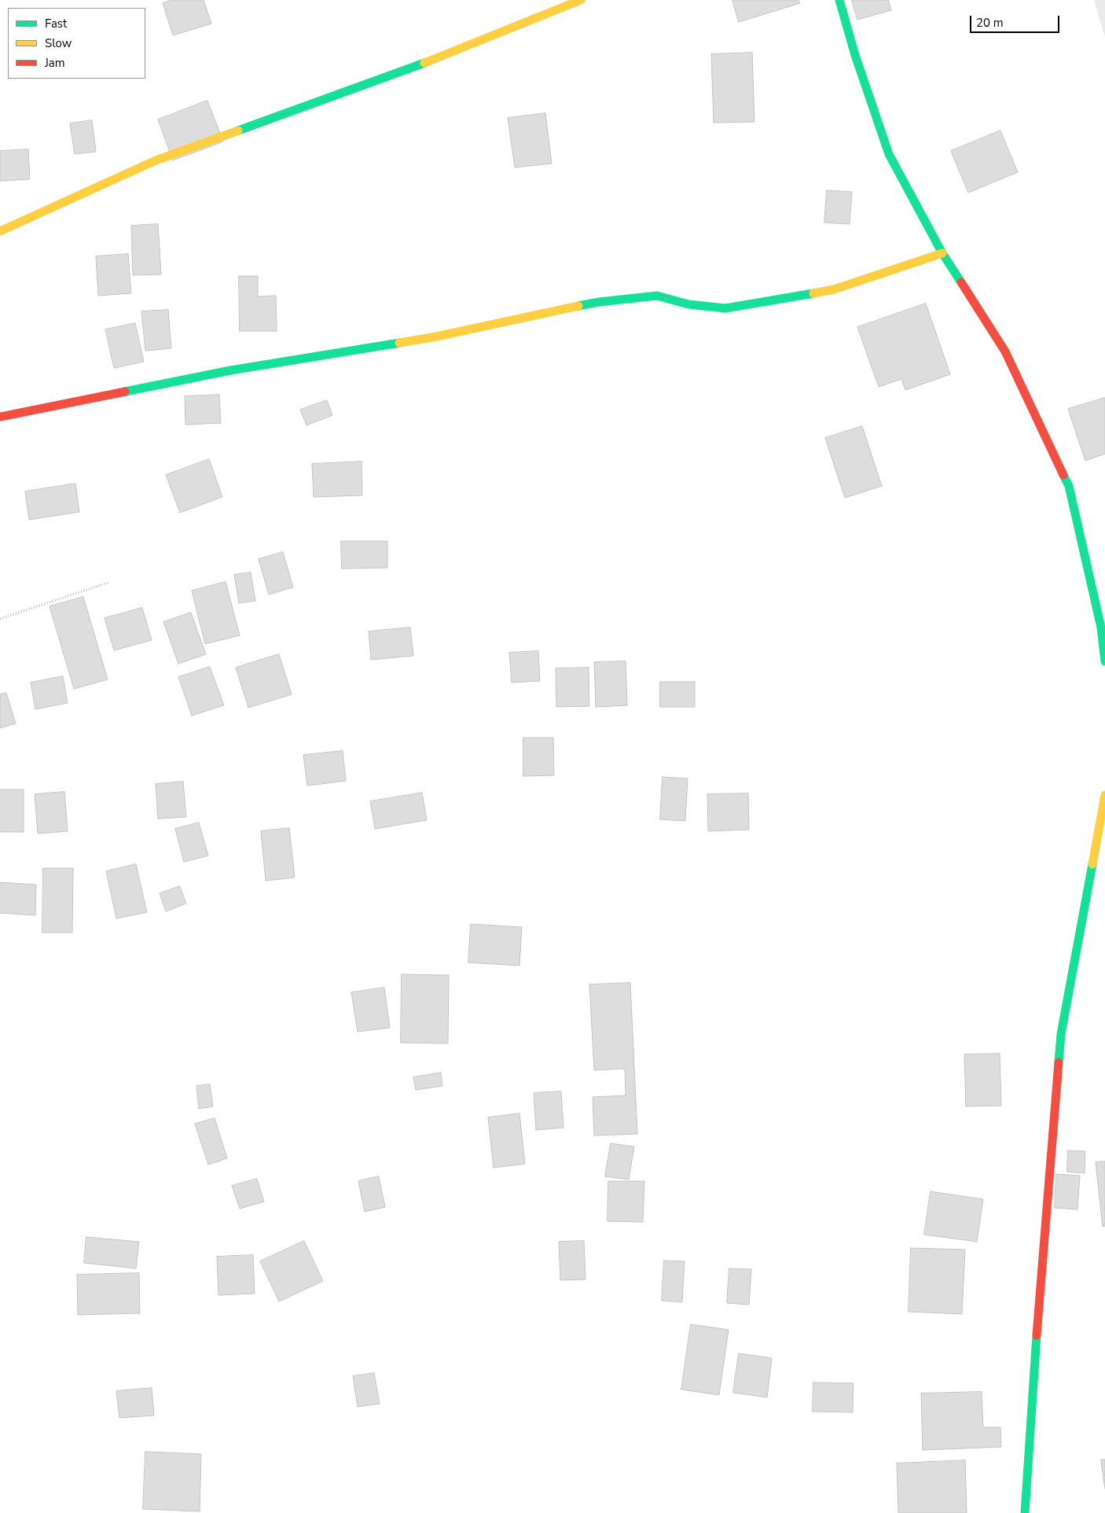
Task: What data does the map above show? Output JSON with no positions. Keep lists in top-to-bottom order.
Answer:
{
  "legend": ["Fast", "Slow", "Jam"],
  "scale_bar": "20 m"
}
